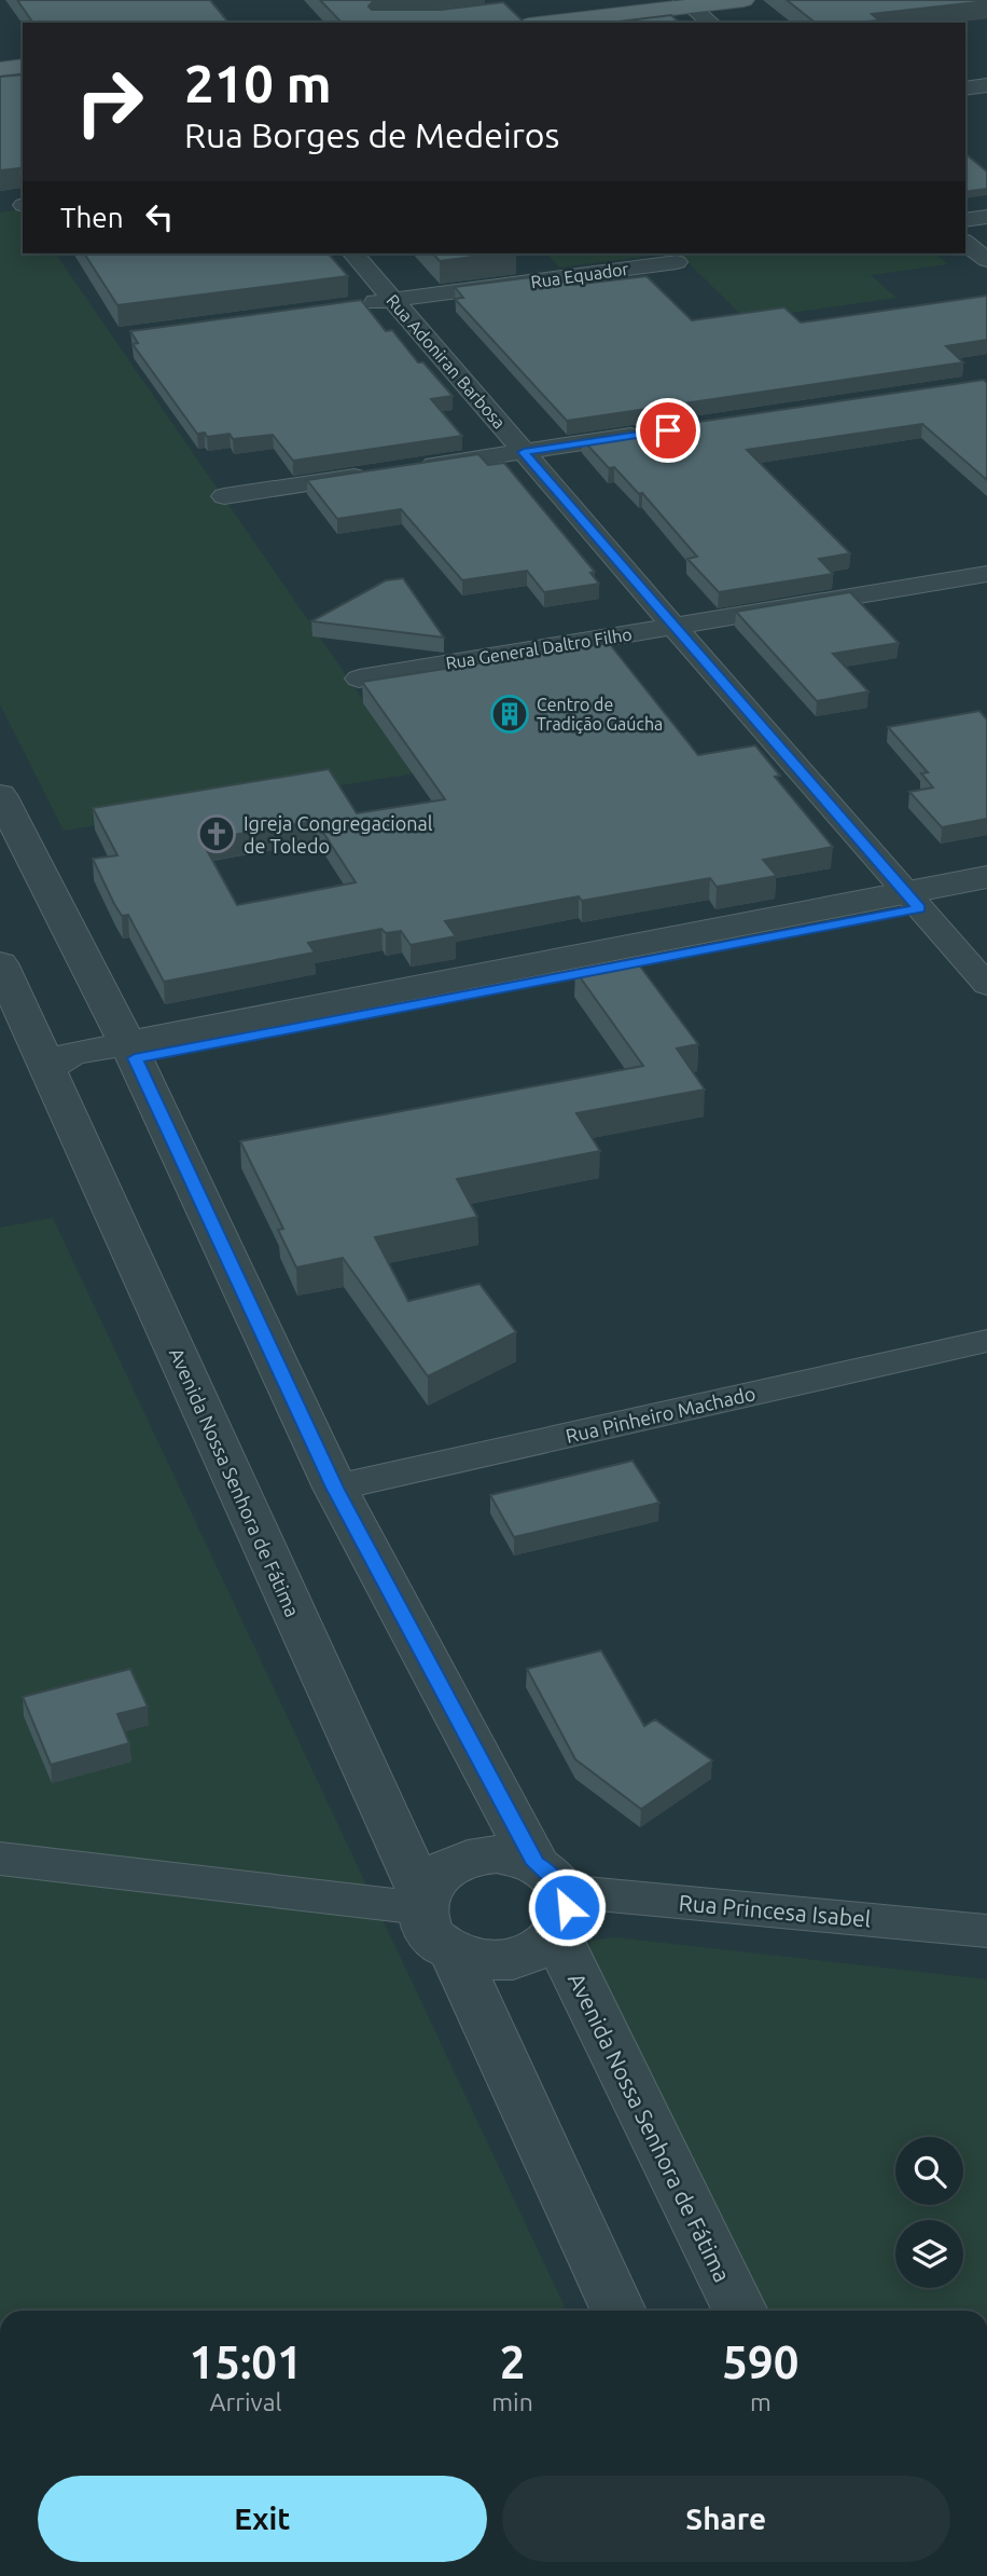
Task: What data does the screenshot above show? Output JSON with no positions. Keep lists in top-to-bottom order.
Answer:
{
  "streets": {
    "street": [
      "Rua Equador",
      "Rua Adoniran Barbosa",
      "Rua General Daltro Filho",
      "Rua Pinheiro Machado",
      "Avenida Nossa Senhora de Fátima",
      "Rua Princesa Isabel"
    ]
  },
  "crossings": [
    ["Rua Equador", "Rua Adoniran Barbosa"],
    ["Rua Adoniran Barbosa", "Rua General Daltro Filho"],
    ["Rua Pinheiro Machado", "Avenida Nossa Senhora de Fátima"],
    ["Avenida Nossa Senhora de Fátima", "Rua Princesa Isabel"]
  ],
  "places": {
    "building": ["Centro de Tradição Gaúcha"],
    "church": ["Igreja Congregacional de Toledo"]
  },
  "page": {
    "turn": ["210 m", "Rua Borges de Medeiros"],
    "then": "Then",
    "eta": [
      "15:01",
      "Arrival",
      "2",
      "min",
      "590",
      "m"
    ],
    "buttons": ["Exit", "Share"]
  }
}
